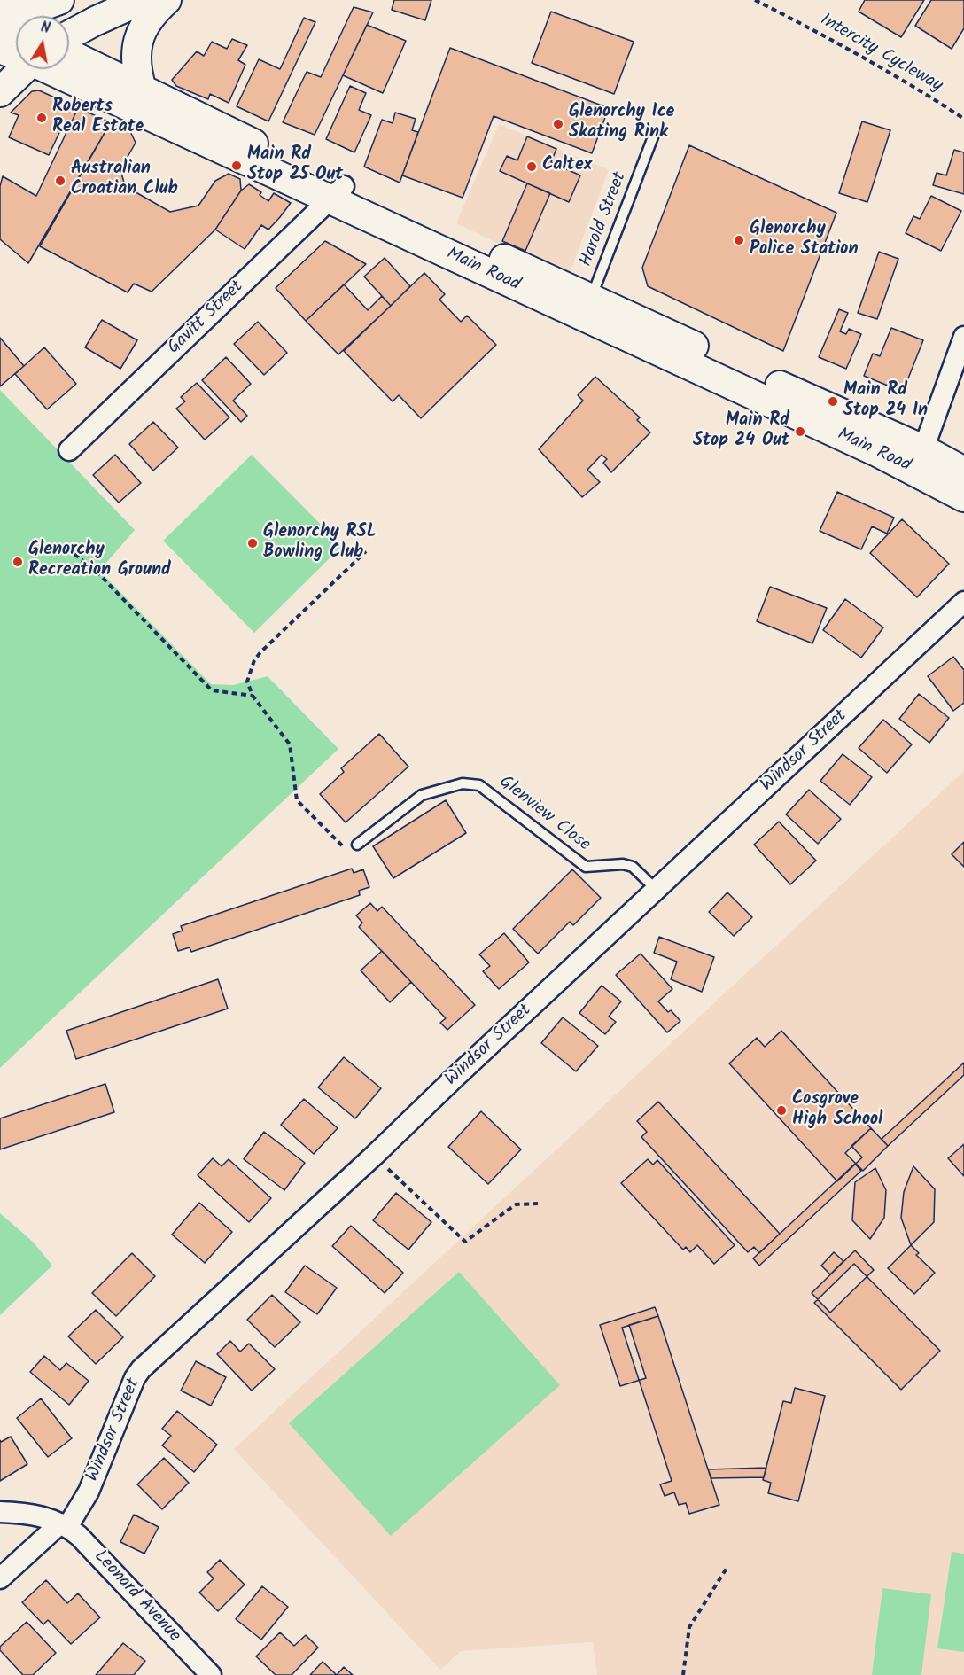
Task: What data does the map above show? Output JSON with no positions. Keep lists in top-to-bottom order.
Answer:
{
  "streets": {
    "main road": ["Main Road"],
    "street": ["Gavitt Street", "Windsor Street", "Leonard Avenue"],
    "lane": ["Harold Street", "Glenview Close"],
    "path": ["Intercity Cycleway"]
  },
  "crossings": [
    ["Harold Street", "Main Road"],
    ["Main Road", "Gavitt Street"],
    ["Windsor Street", "Glenview Close"],
    ["Windsor Street", "Leonard Avenue"]
  ],
  "places": [
    "Roberts Real Estate",
    "Glenorchy Ice Skating Rink",
    "Main Rd Stop 25 Out",
    "Caltex",
    "Australian Croatian Club",
    "Glenorchy Police Station",
    "Main Rd Stop 24 In",
    "Main Rd Stop 24 Out",
    "Glenorchy RSL Bowling Club",
    "Glenorchy Recreation Ground",
    "Cosgrove High School"
  ],
  "north": "top"
}
